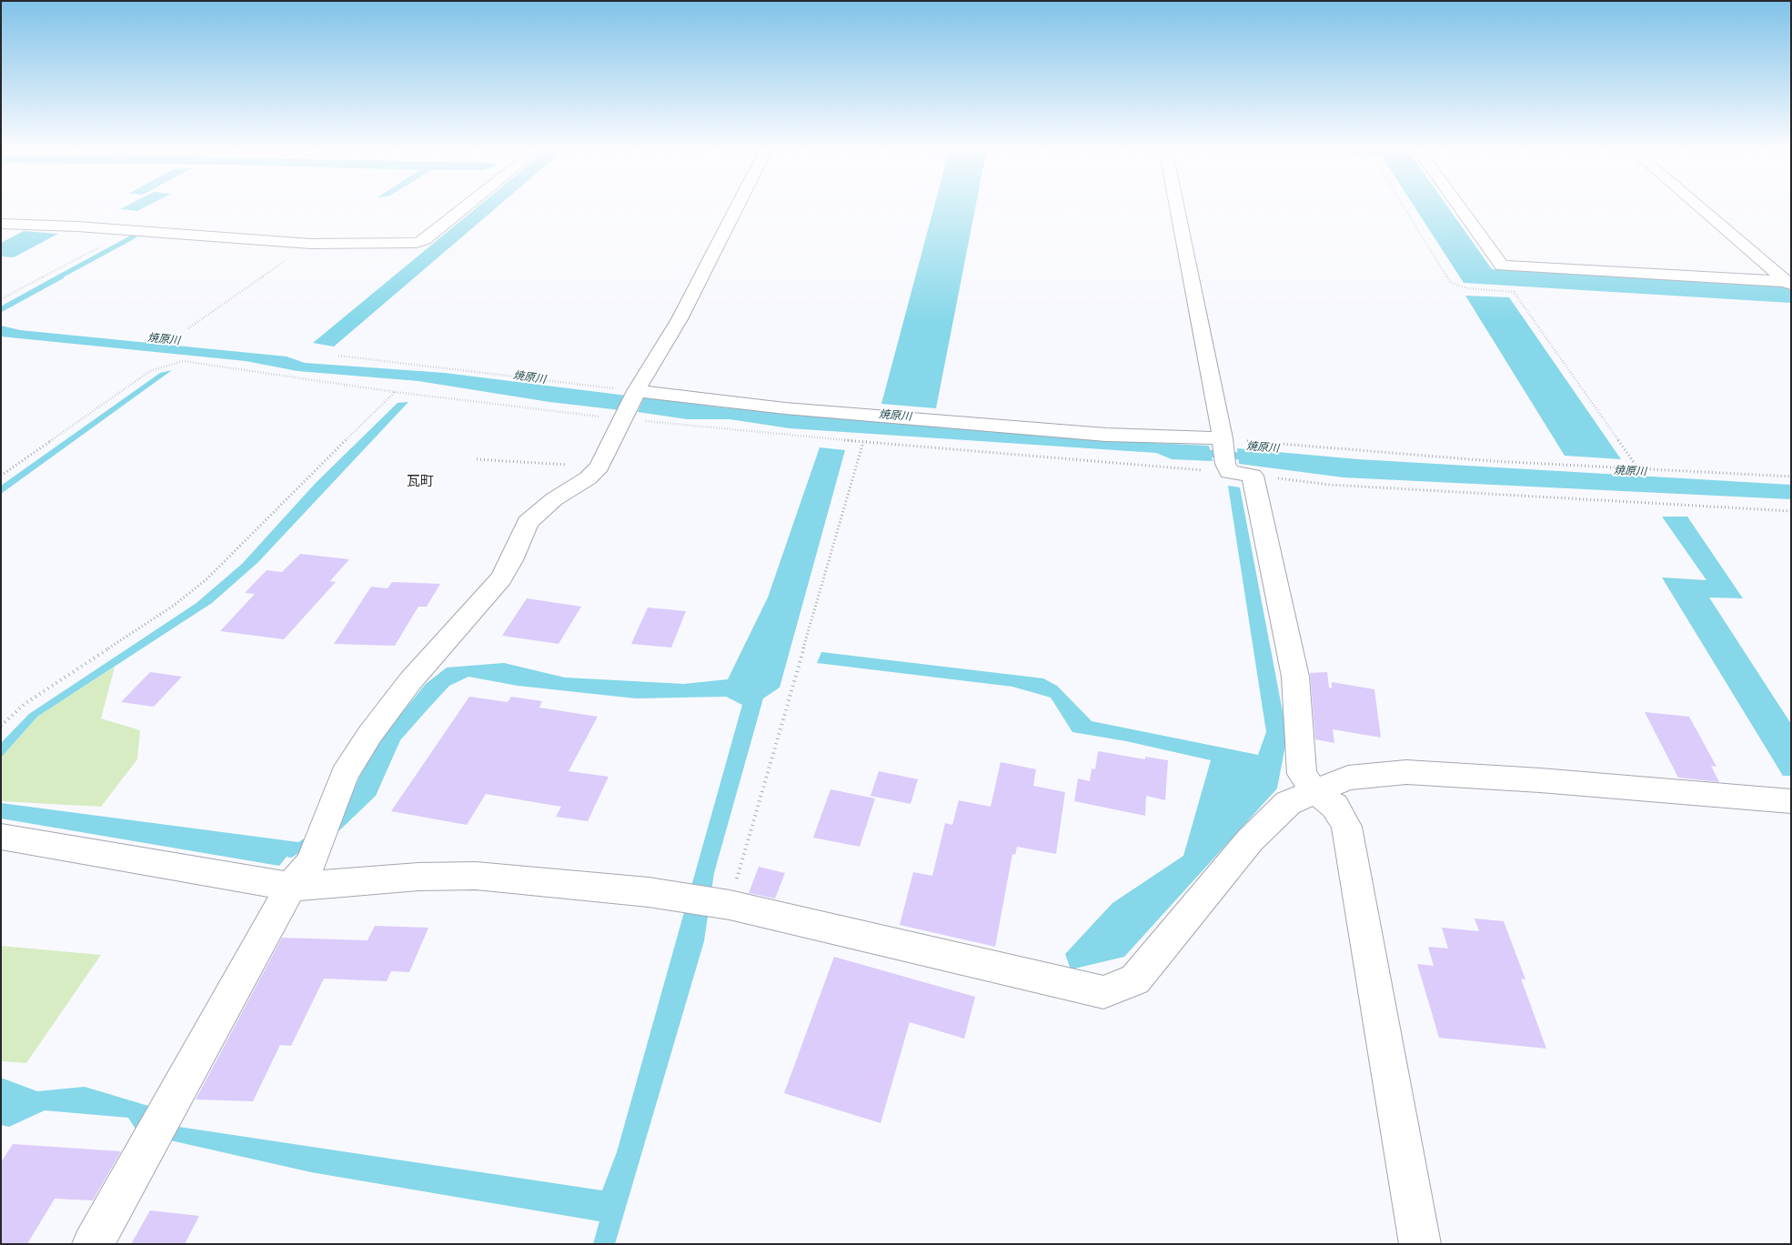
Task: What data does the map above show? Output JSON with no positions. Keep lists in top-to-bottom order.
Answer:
{
  "districts": ["瓦町"],
  "water": ["焼原川"]
}
